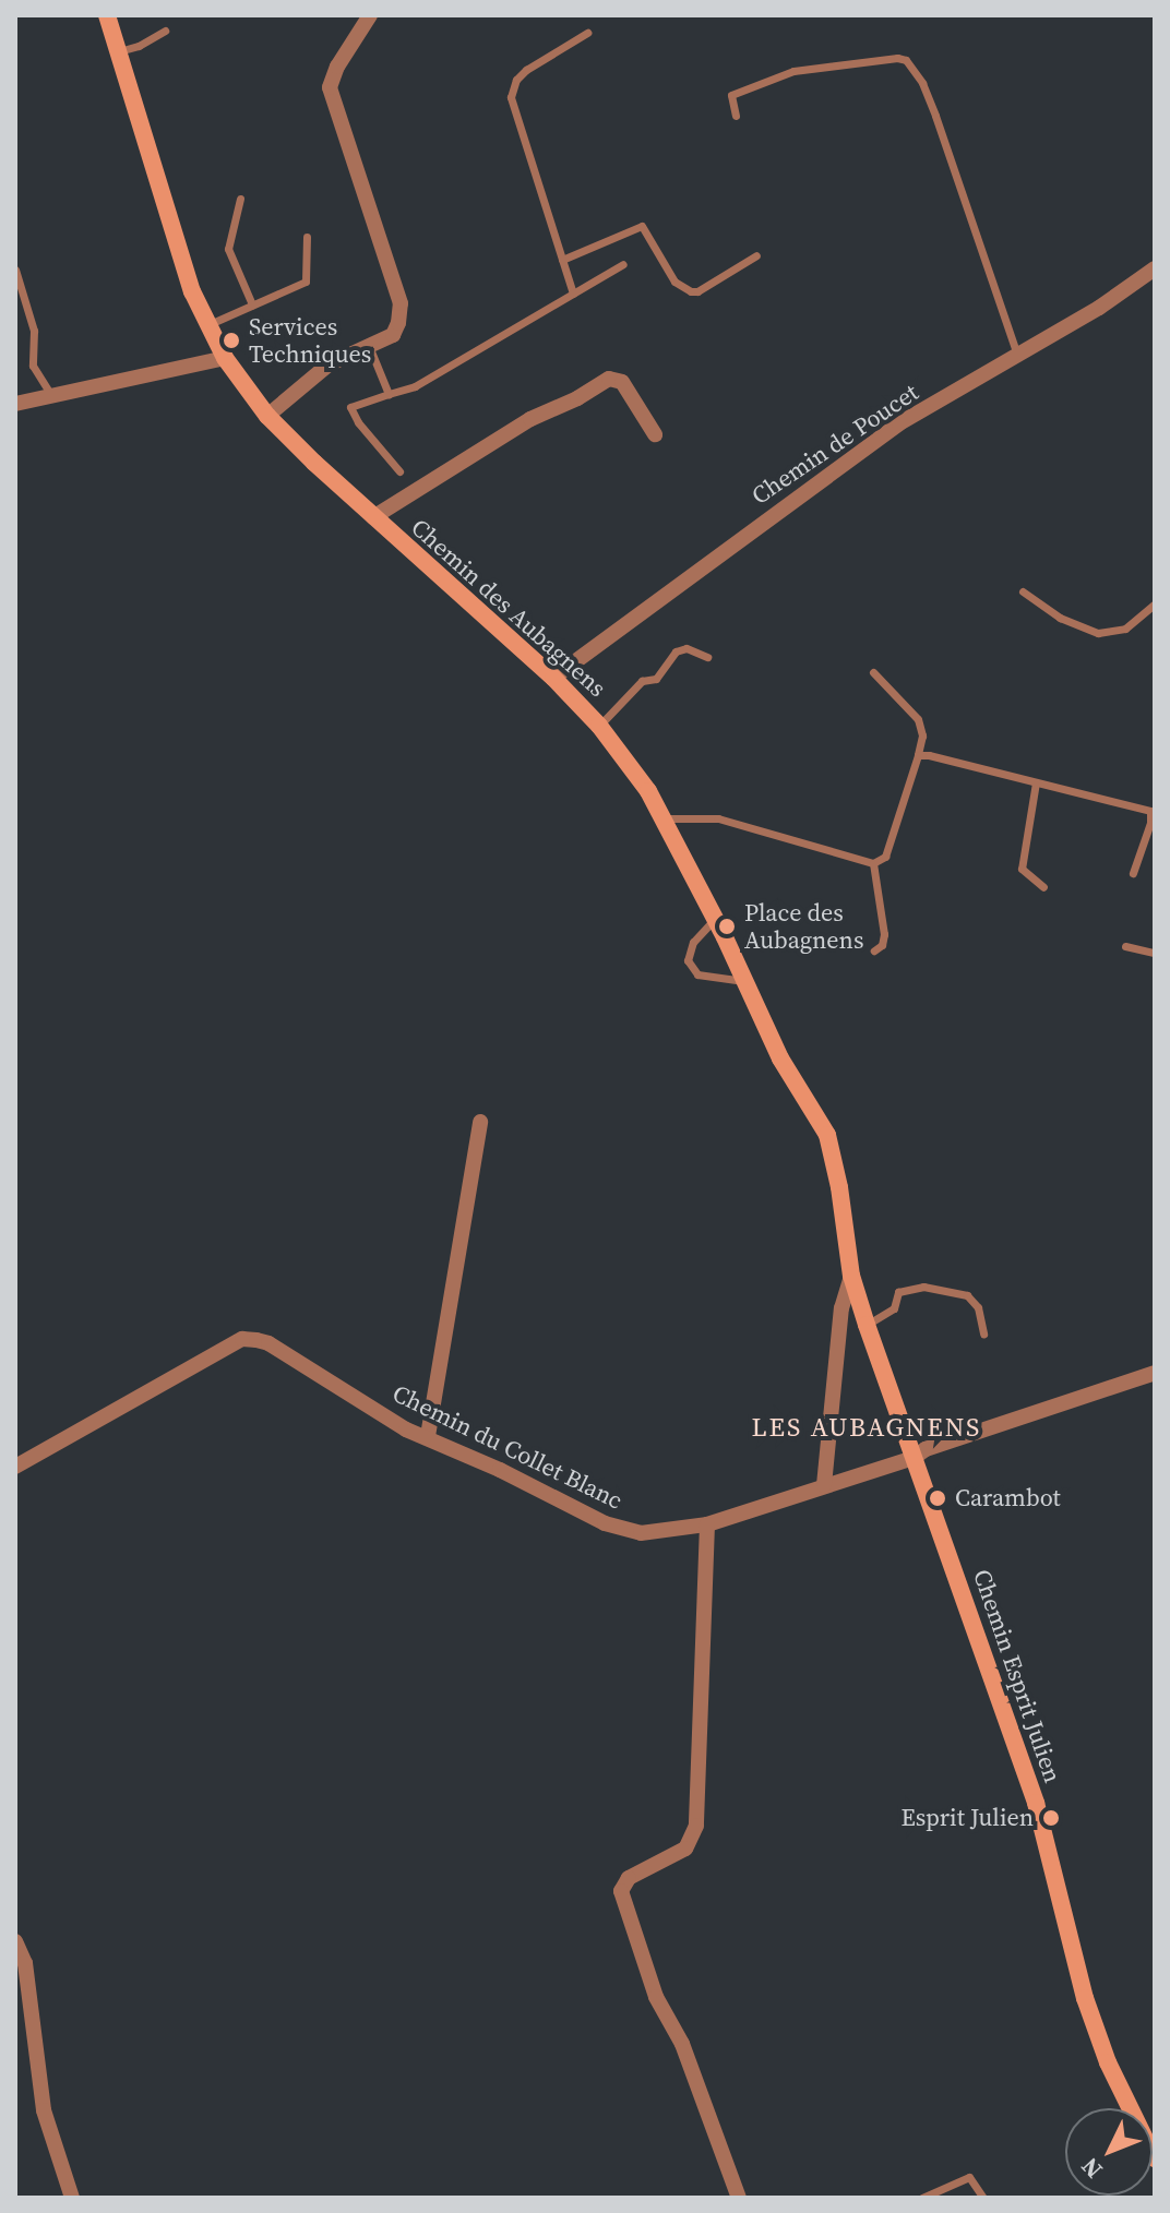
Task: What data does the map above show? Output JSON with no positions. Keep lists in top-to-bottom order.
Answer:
{
  "streets": {
    "street": [
      "Chemin de Poucet",
      "Chemin des Aubagnens",
      "Chemin du Collet Blanc",
      "Chemin Esprit Julien"
    ]
  },
  "crossings": [
    ["Chemin de Poucet", "Chemin des Aubagnens"],
    ["Chemin des Aubagnens", "Chemin du Collet Blanc"],
    ["Chemin des Aubagnens", "Chemin Esprit Julien"],
    ["Chemin du Collet Blanc", "Chemin Esprit Julien"]
  ],
  "districts": ["LES AUBAGNENS"],
  "places": [
    "Services Techniques",
    "Place des Aubagnens",
    "Carambot",
    "Esprit Julien"
  ],
  "north": "bottom left"
}
